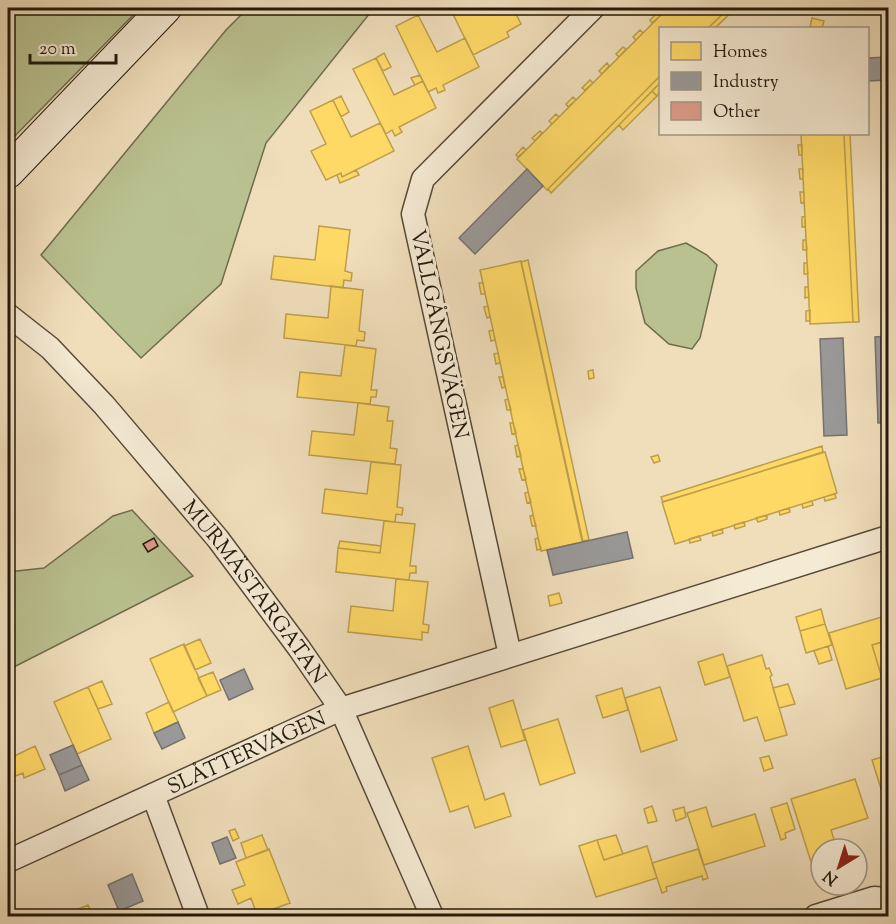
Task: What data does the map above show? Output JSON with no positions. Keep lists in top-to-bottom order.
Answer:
{
  "streets": {
    "street": ["VALLGÅNGSVÄGEN", "MURMÄSTARGATAN", "SLÅTTERVÄGEN"]
  },
  "crossings": [
    ["MURMÄSTARGATAN", "SLÅTTERVÄGEN"]
  ],
  "legend": ["Homes", "Industry", "Other"],
  "scale_bar": "20 m",
  "north": "bottom left"
}
